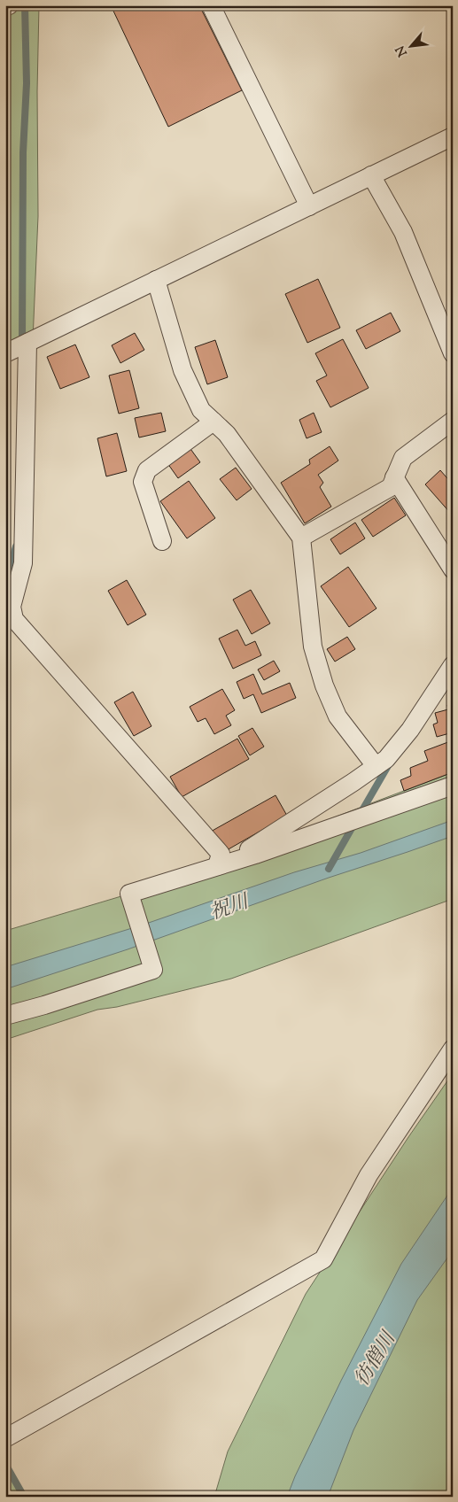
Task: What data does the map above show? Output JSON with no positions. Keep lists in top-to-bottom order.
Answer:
{
  "water": ["祝川", "彷僧川"],
  "north": "bottom left"
}
